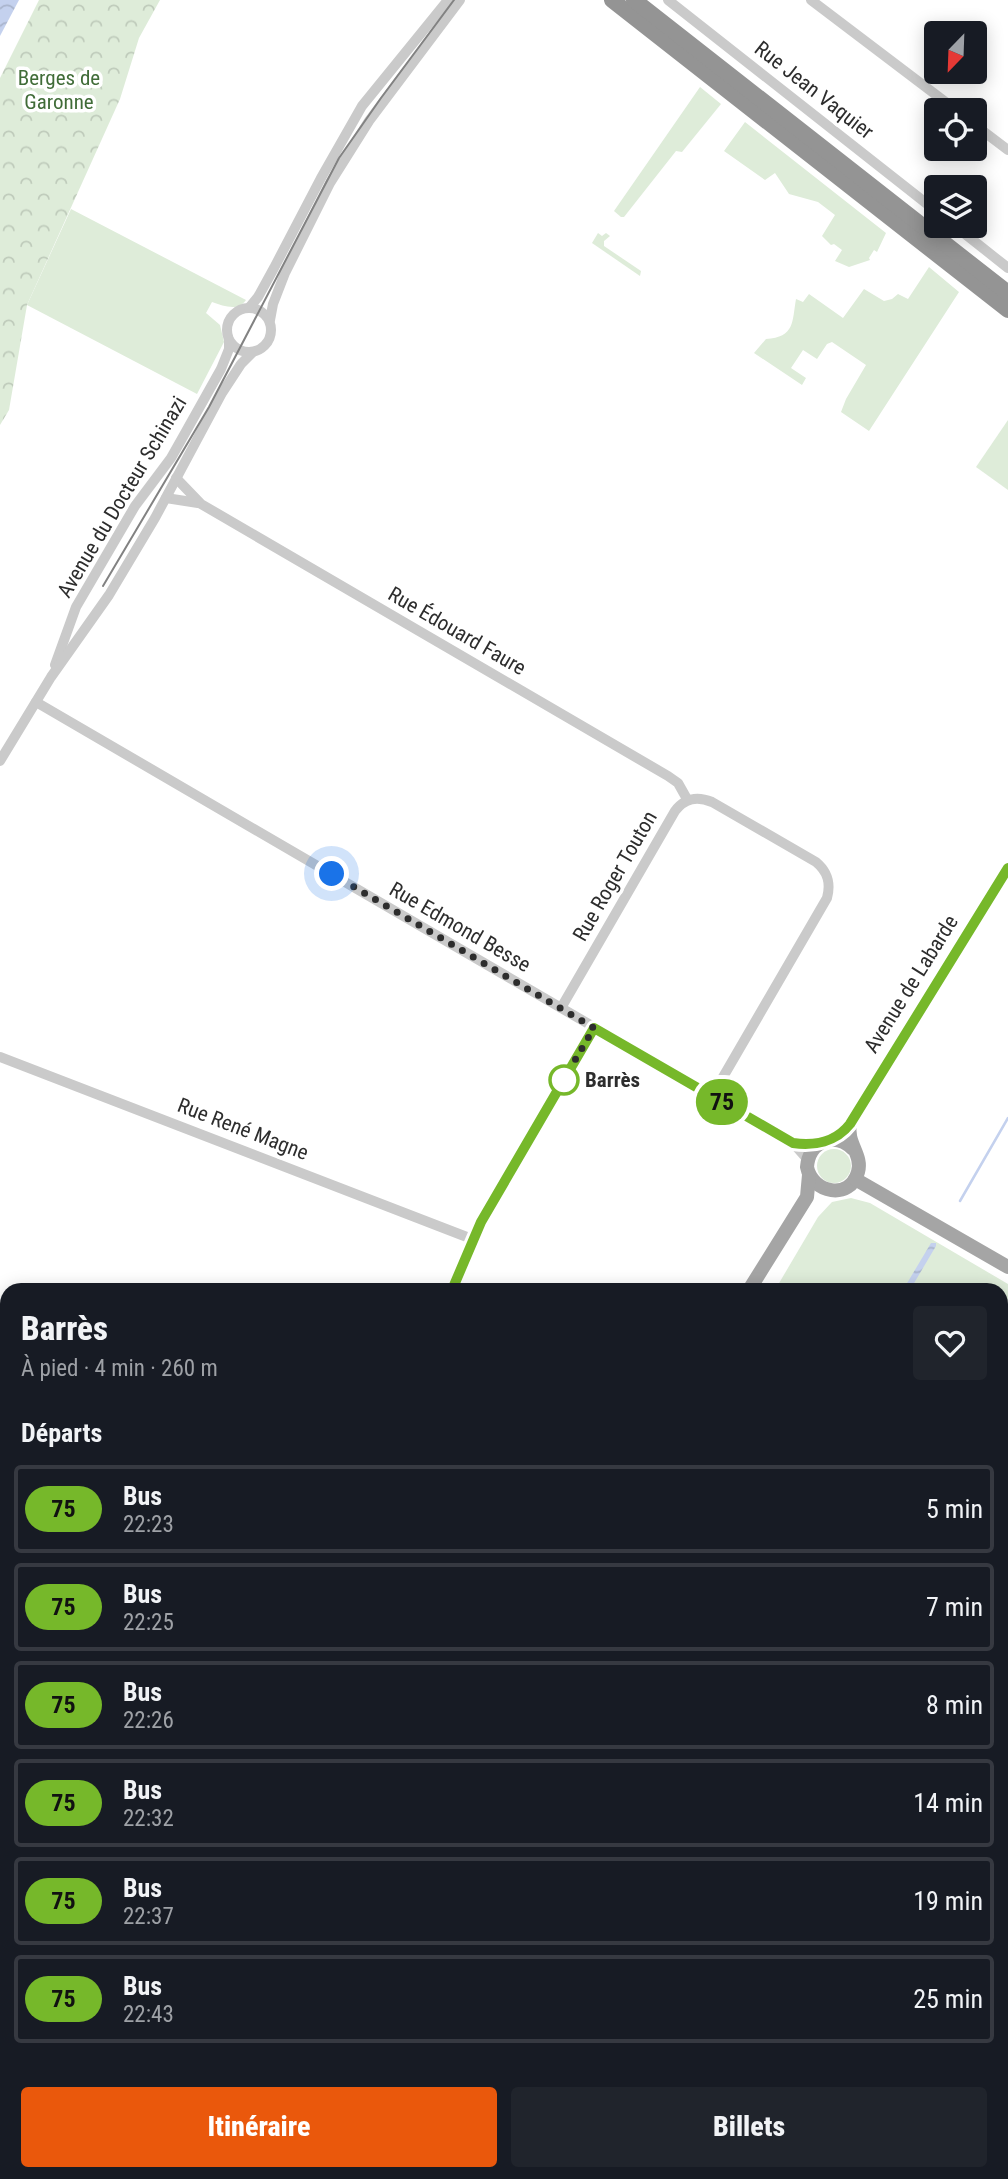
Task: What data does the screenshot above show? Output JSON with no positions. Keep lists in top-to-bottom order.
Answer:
{
  "streets": {
    "main road": ["Avenue de Labarde"],
    "street": [
      "Rue Jean Vaquier",
      "Avenue du Docteur Schinazi",
      "Rue Édouard Faure",
      "Rue Roger Touton",
      "Rue Edmond Besse",
      "Rue René Magne"
    ]
  },
  "crossings": [
    ["Avenue du Docteur Schinazi", "Rue Édouard Faure"],
    ["Avenue du Docteur Schinazi", "Rue Edmond Besse"],
    ["Rue Édouard Faure", "Rue Roger Touton"],
    ["Rue Roger Touton", "Rue Edmond Besse"],
    ["Rue Edmond Besse", "Avenue de Labarde"]
  ],
  "parks": ["Berges de Garonne"],
  "places": ["Barrès"],
  "lines": ["bus line 75"],
  "north": "bottom left",
  "page": {
    "on_map": "75",
    "heading": [
      ["Barrès", "À pied · 4 min · 260 m"],
      "Départs"
    ],
    "list": [
      {
        "mark": "75",
        "name": "Bus",
        "note": "22:23",
        "value": "5 min"
      },
      {
        "mark": "75",
        "name": "Bus",
        "note": "22:25",
        "value": "7 min"
      },
      {
        "mark": "75",
        "name": "Bus",
        "note": "22:26",
        "value": "8 min"
      },
      {
        "mark": "75",
        "name": "Bus",
        "note": "22:32",
        "value": "14 min"
      },
      {
        "mark": "75",
        "name": "Bus",
        "note": "22:37",
        "value": "19 min"
      },
      {
        "mark": "75",
        "name": "Bus",
        "note": "22:43",
        "value": "25 min"
      }
    ],
    "buttons": ["Itinéraire", "Billets"]
  }
}
